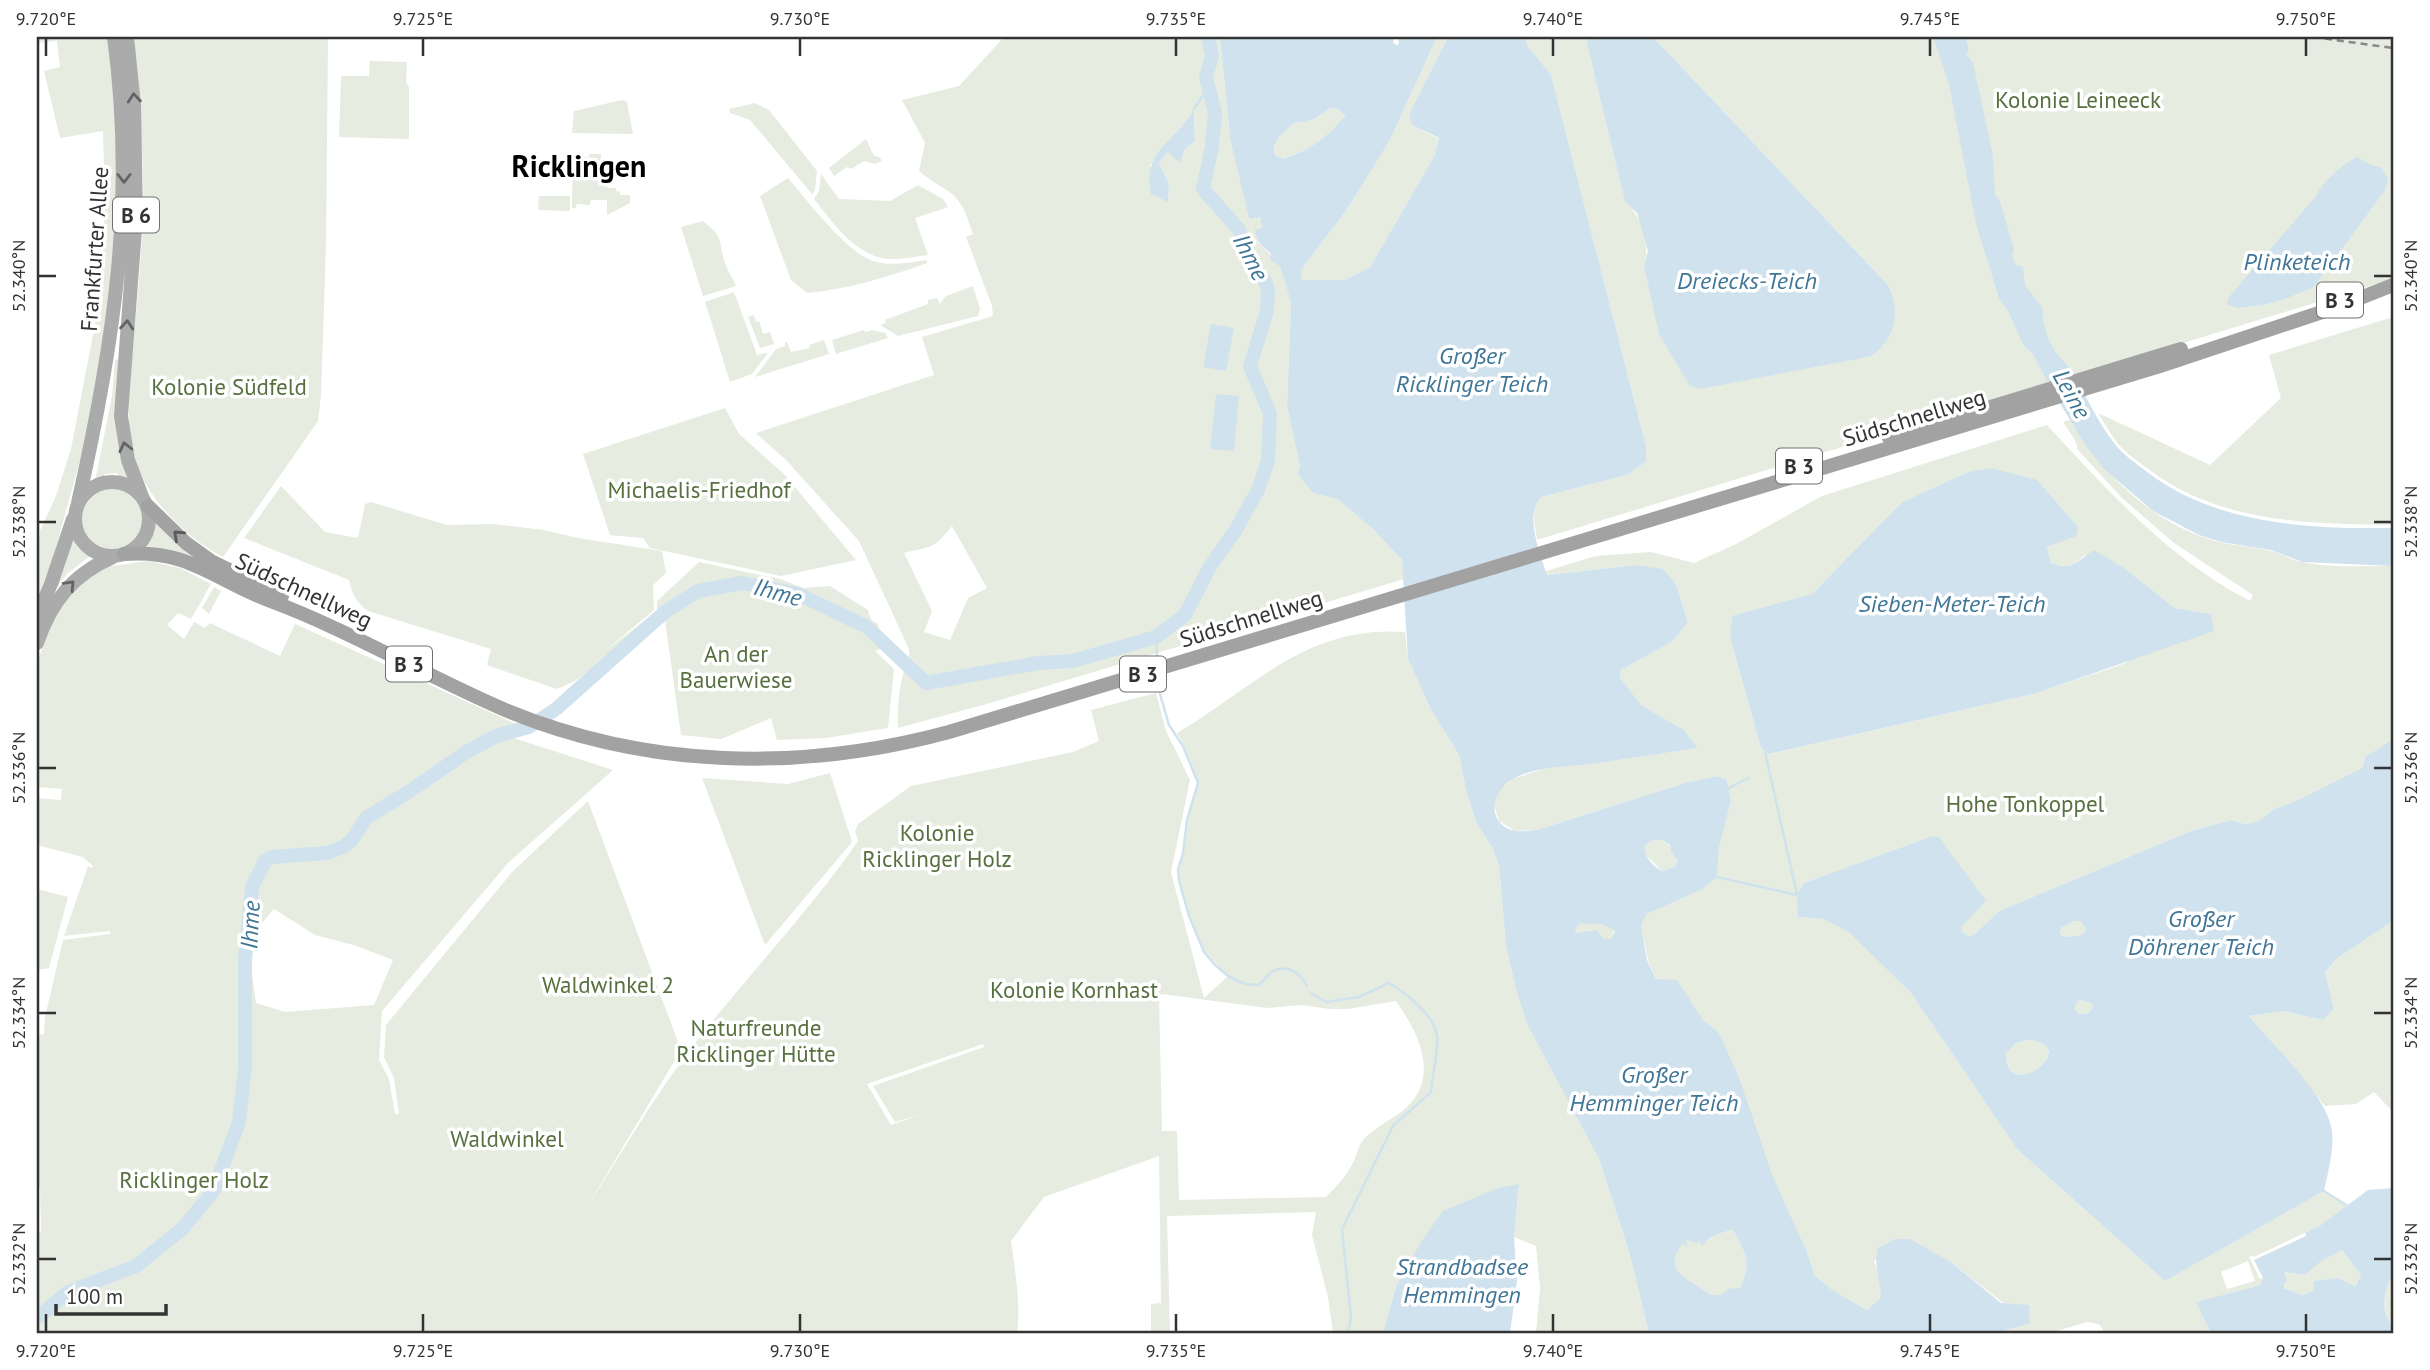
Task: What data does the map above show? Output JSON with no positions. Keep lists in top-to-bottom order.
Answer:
{
  "streets": {
    "highway": ["B 3", "Südschnellweg"],
    "main road": ["B 6", "Frankfurter Allee"]
  },
  "crossings": [
    ["Frankfurter Allee", "B 3"],
    ["Frankfurter Allee", "Südschnellweg"],
    ["B 3", "Südschnellweg"]
  ],
  "districts": ["Ricklingen"],
  "water": [
    "Ihme",
    "Plinketeich",
    "Dreiecks-Teich",
    "Großer Ricklinger Teich",
    "Leine",
    "Sieben-Meter-Teich",
    "Großer Döhrener Teich",
    "Großer Hemminger Teich",
    "Strandbadsee Hemmingen"
  ],
  "parks": [
    "Kolonie Leineeck",
    "Kolonie Südfeld",
    "Michaelis-Friedhof",
    "An der Bauerwiese",
    "Hohe Tonkoppel",
    "Kolonie Ricklinger Holz",
    "Waldwinkel 2",
    "Kolonie Kornhast",
    "Naturfreunde Ricklinger Hütte",
    "Waldwinkel",
    "Ricklinger Holz"
  ],
  "scale_bar": "100 m",
  "coordinates": [
    "9.720°E",
    "9.725°E",
    "9.730°E",
    "9.735°E",
    "9.740°E",
    "9.745°E",
    "9.750°E",
    "52.340°N",
    "52.338°N",
    "52.336°N",
    "52.334°N",
    "52.332°N"
  ]
}
